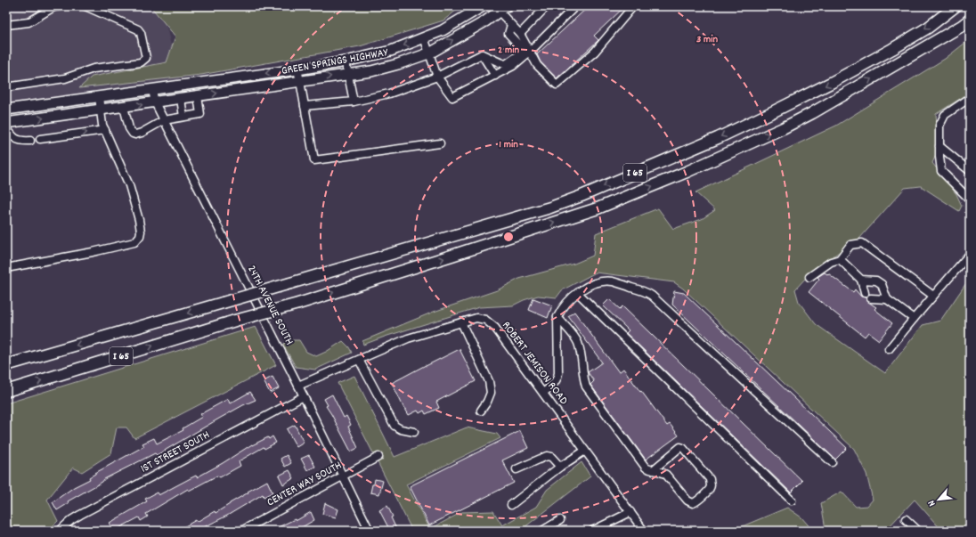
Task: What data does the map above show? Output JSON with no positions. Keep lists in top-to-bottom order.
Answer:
{
  "streets": {
    "highway": ["I 65"],
    "main road": ["GREEN SPRINGS HIGHWAY"],
    "street": [
      "24TH AVENUE SOUTH",
      "ROBERT JEMISON ROAD",
      "1ST STREET SOUTH",
      "CENTER WAY SOUTH"
    ]
  },
  "crossings": [
    ["GREEN SPRINGS HIGHWAY", "24TH AVENUE SOUTH"],
    ["24TH AVENUE SOUTH", "ROBERT JEMISON ROAD"],
    ["24TH AVENUE SOUTH", "1ST STREET SOUTH"],
    ["24TH AVENUE SOUTH", "CENTER WAY SOUTH"]
  ],
  "north": "bottom left",
  "rings": ["3 min", "2 min", "1 min"]
}
